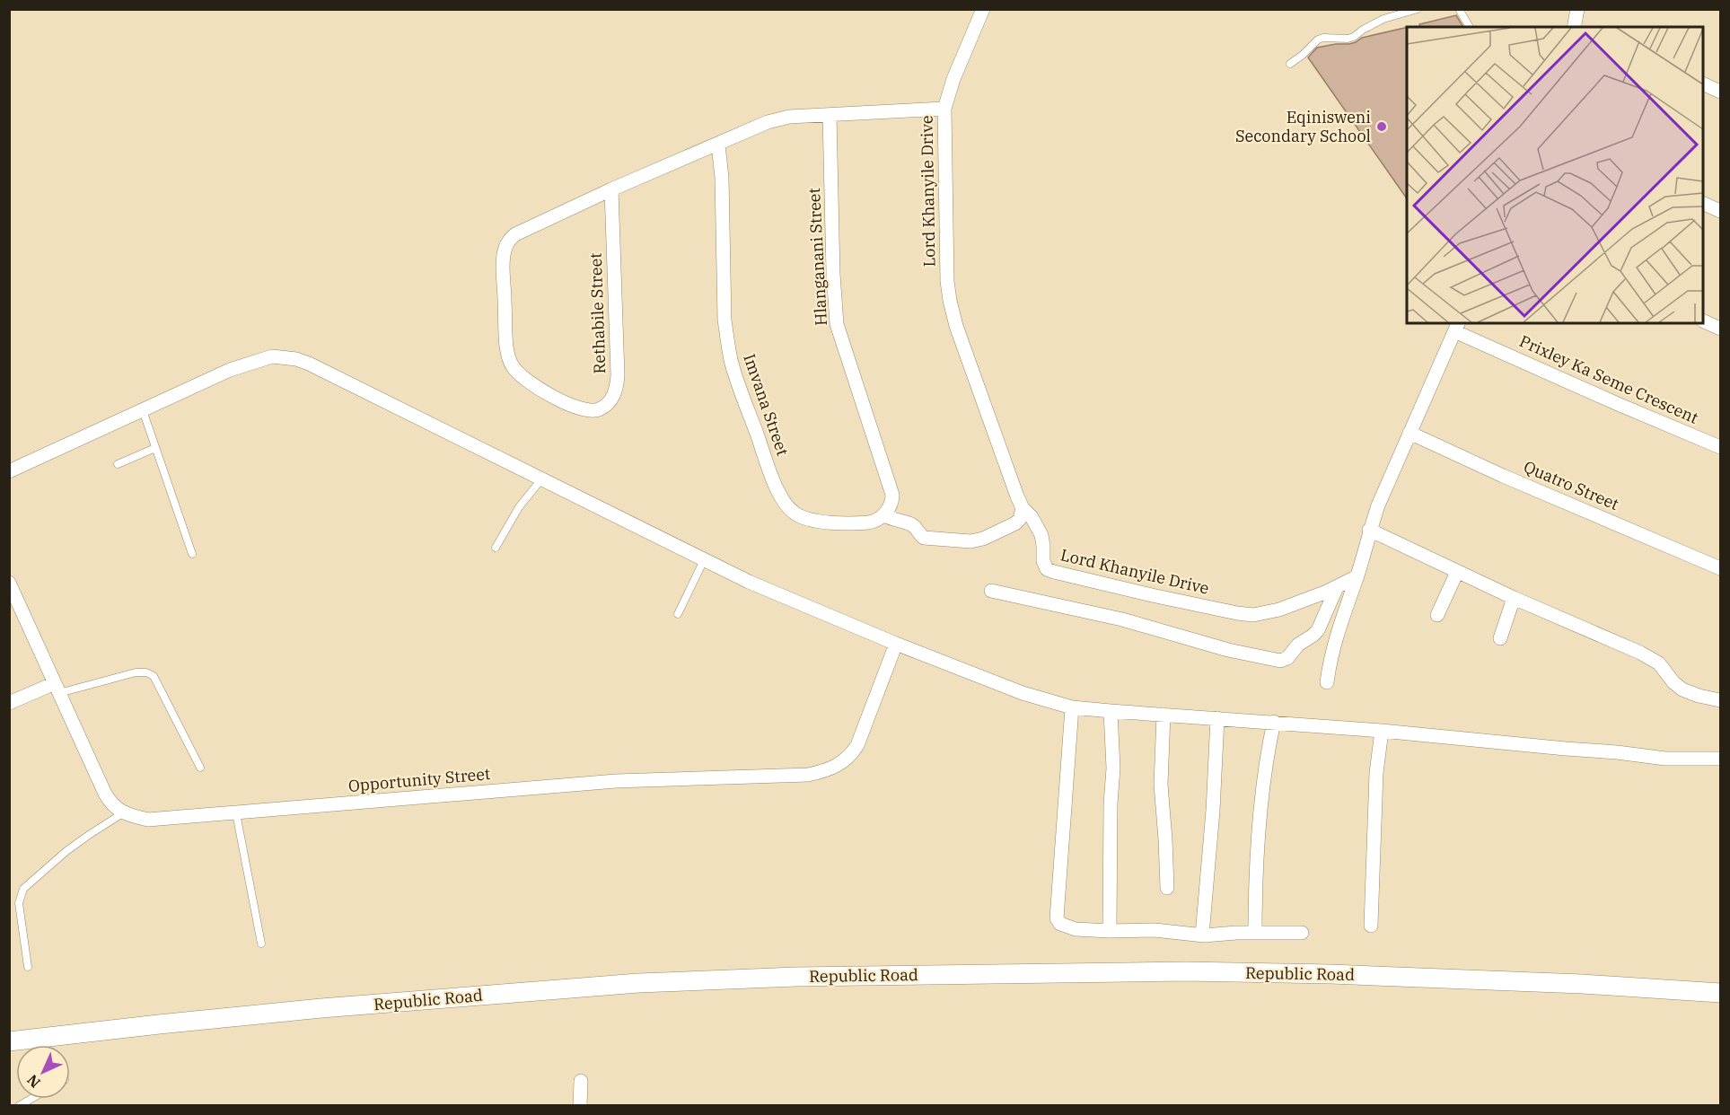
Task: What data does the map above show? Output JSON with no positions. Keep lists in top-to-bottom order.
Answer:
{
  "streets": {
    "street": [
      "Lord Khanyile Drive",
      "Hlanganani Street",
      "Rethabile Street",
      "Prixley Ka Seme Crescent",
      "Imvana Street",
      "Quatro Street",
      "Opportunity Street",
      "Republic Road"
    ]
  },
  "crossings": [
    ["Lord Khanyile Drive", "Rethabile Street"],
    ["Hlanganani Street", "Rethabile Street"],
    ["Hlanganani Street", "Imvana Street"],
    ["Rethabile Street", "Imvana Street"]
  ],
  "places": ["Eqinisweni Secondary School"],
  "north": "bottom left"
}
